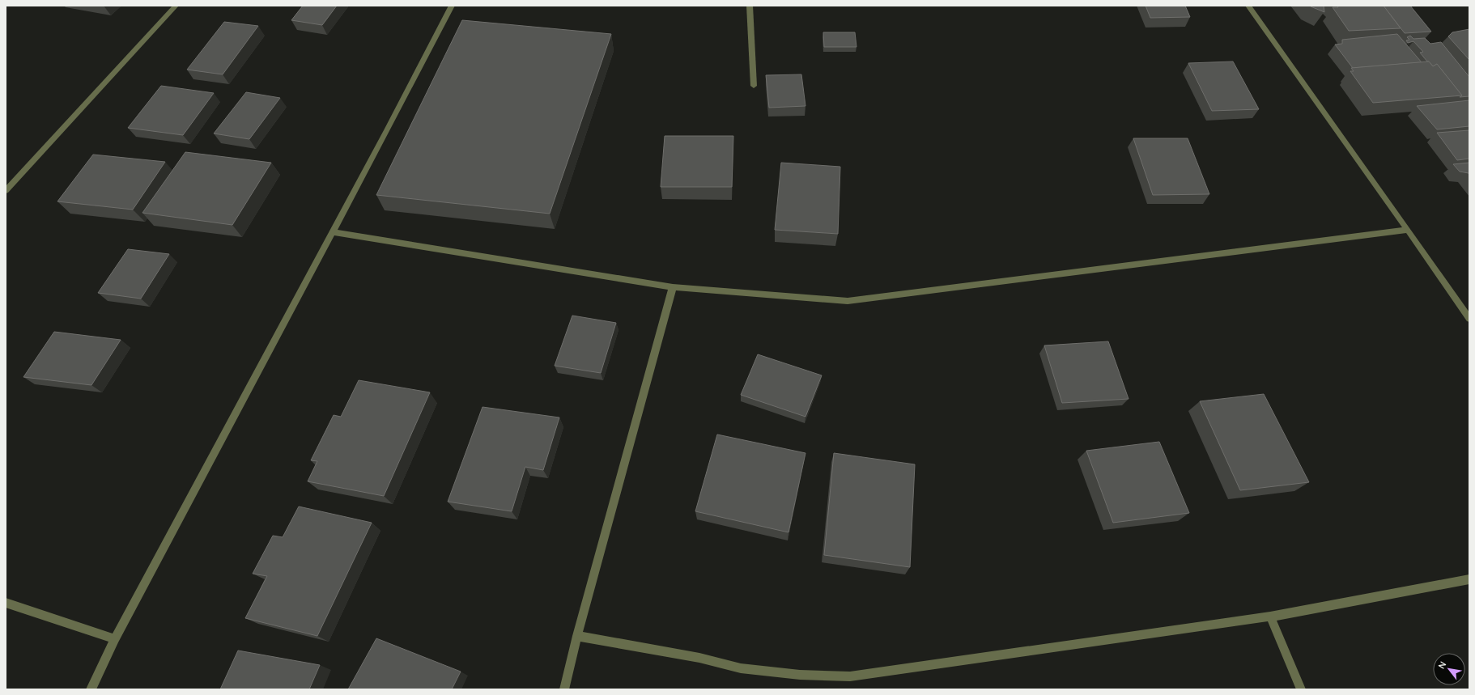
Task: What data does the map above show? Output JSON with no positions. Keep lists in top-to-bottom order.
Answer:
{
  "north": "top left"
}
